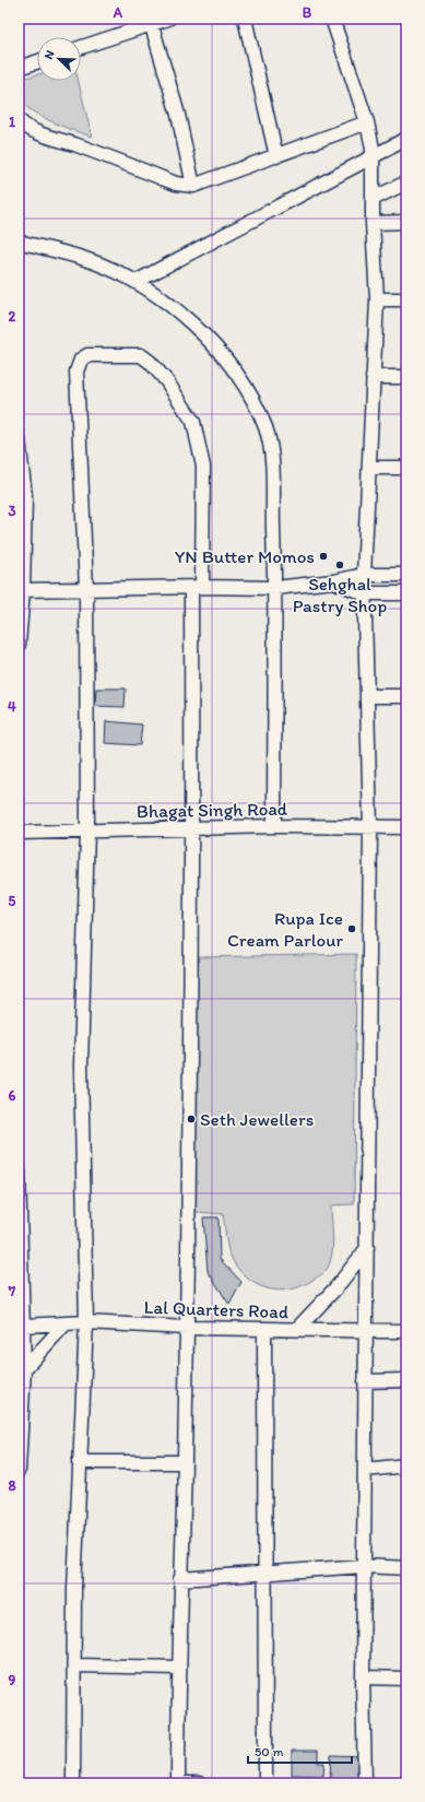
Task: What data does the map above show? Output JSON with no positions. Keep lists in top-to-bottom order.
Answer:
{
  "streets": {
    "street": ["Bhagat Singh Road", "Lal Quarters Road"]
  },
  "places": [
    "YN Butter Momos",
    "Sehghal Pastry Shop",
    "Rupa Ice Cream Parlour",
    "Seth Jewellers"
  ],
  "scale_bar": "50 m",
  "north": "top left",
  "grid": {
    "columns": ["A", "B"],
    "rows": [
      "1",
      "2",
      "3",
      "4",
      "5",
      "6",
      "7",
      "8",
      "9"
    ]
  }
}
